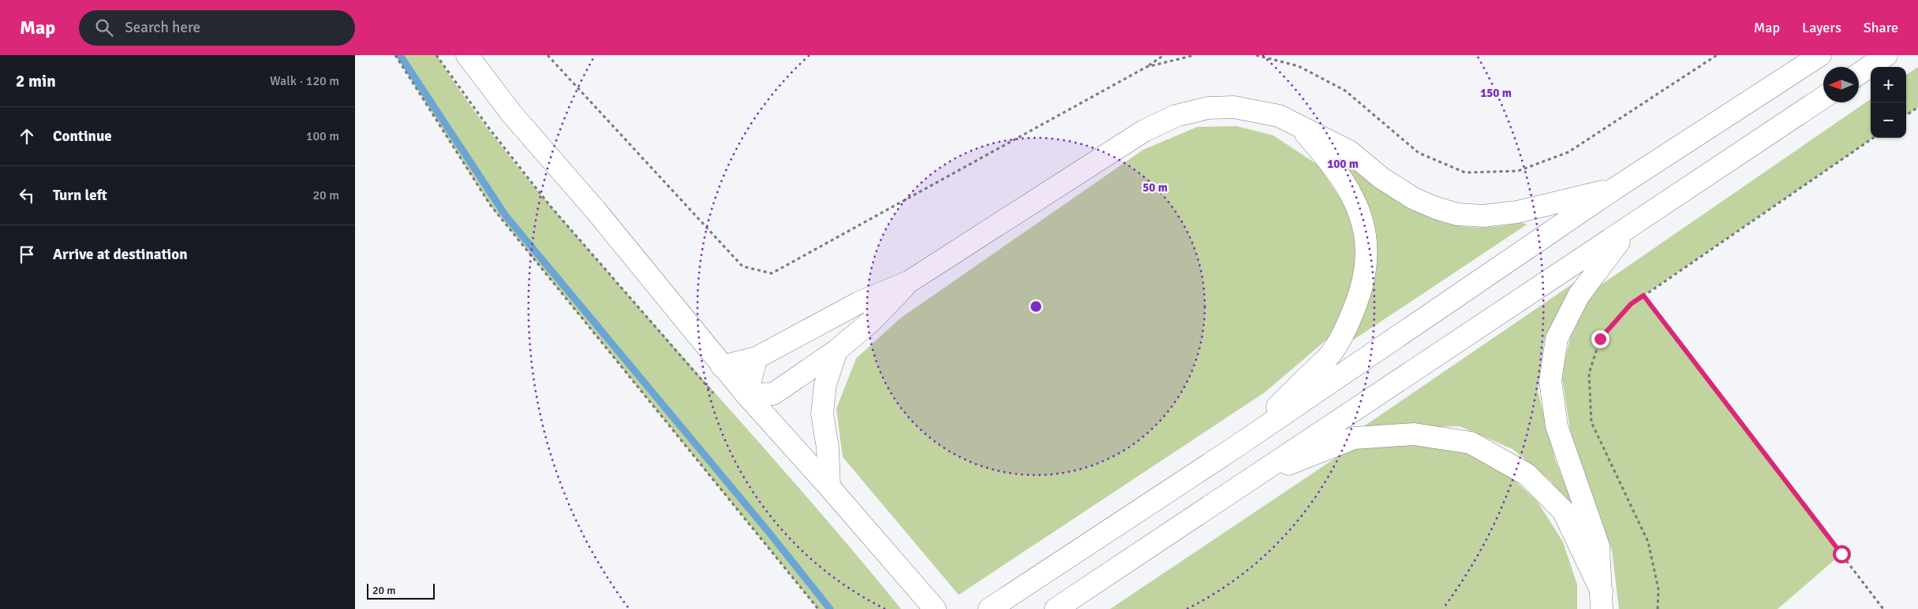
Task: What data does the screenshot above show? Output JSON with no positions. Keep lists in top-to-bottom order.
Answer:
{
  "scale_bar": "20 m",
  "north": "left",
  "page": {
    "header": "Map",
    "search": "Search here",
    "nav": ["Map", "Layers", "Share"],
    "heading": ["2 min", "Walk · 120 m"],
    "map_buttons": ["+", "−"],
    "list": [
      ["Continue", "100 m"],
      ["Turn left", "20 m"],
      "Arrive at destination"
    ],
    "scale": "20 m"
  },
  "rings": ["150 m", "100 m", "50 m"]
}
